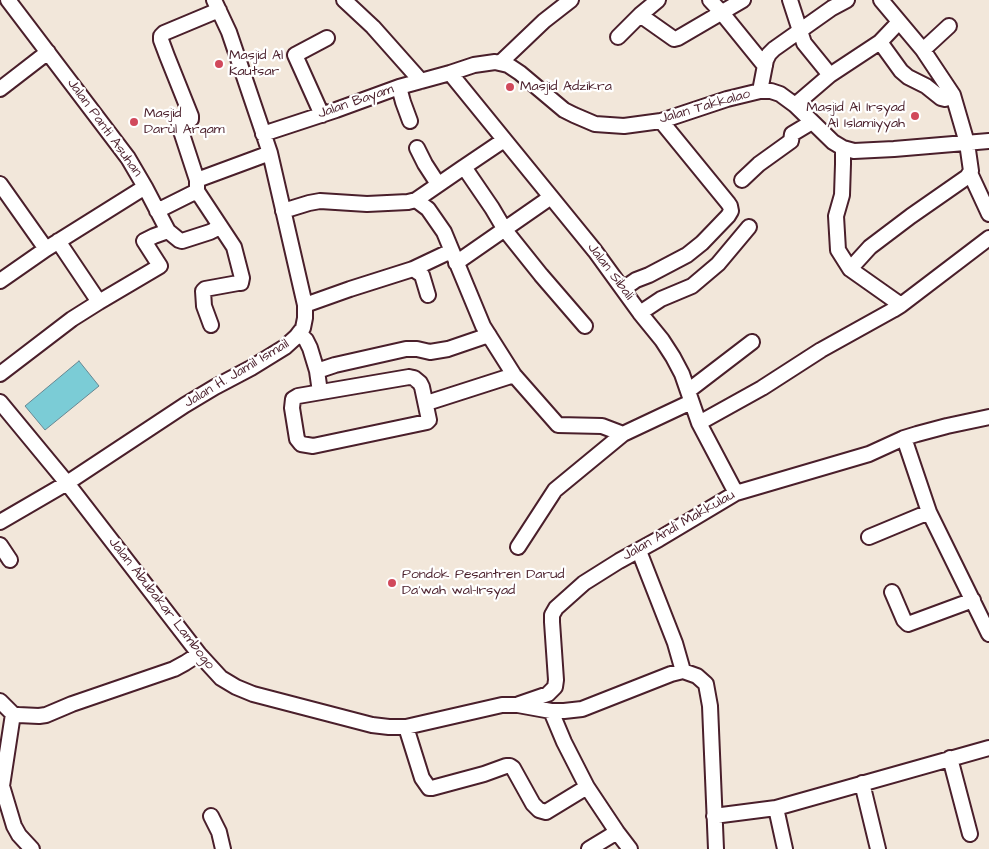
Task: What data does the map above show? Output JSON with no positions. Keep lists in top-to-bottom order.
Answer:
{
  "streets": {
    "street": [
      "Jalan Bayam",
      "Jalan Takkalao",
      "Jalan Panti Asuhan",
      "Jalan Sibali",
      "Jalan H. Jamil Ismail",
      "Jalan Andi Makkulau",
      "Jalan Abubakar Lambogo"
    ]
  },
  "crossings": [
    ["Jalan Bayam", "Jalan Sibali"],
    ["Jalan Bayam", "Jalan H. Jamil Ismail"],
    ["Jalan Sibali", "Jalan Andi Makkulau"],
    ["Jalan H. Jamil Ismail", "Jalan Abubakar Lambogo"],
    ["Jalan Andi Makkulau", "Jalan Abubakar Lambogo"]
  ],
  "places": [
    "Masjid Al Kautsar",
    "Masjid Adzikra",
    "Masjid Al Irsyad Al Islamiyyah",
    "Masjid Darul Arqam",
    "Pondok Pesantren Darud Da'wah wal-Irsyad"
  ]
}
